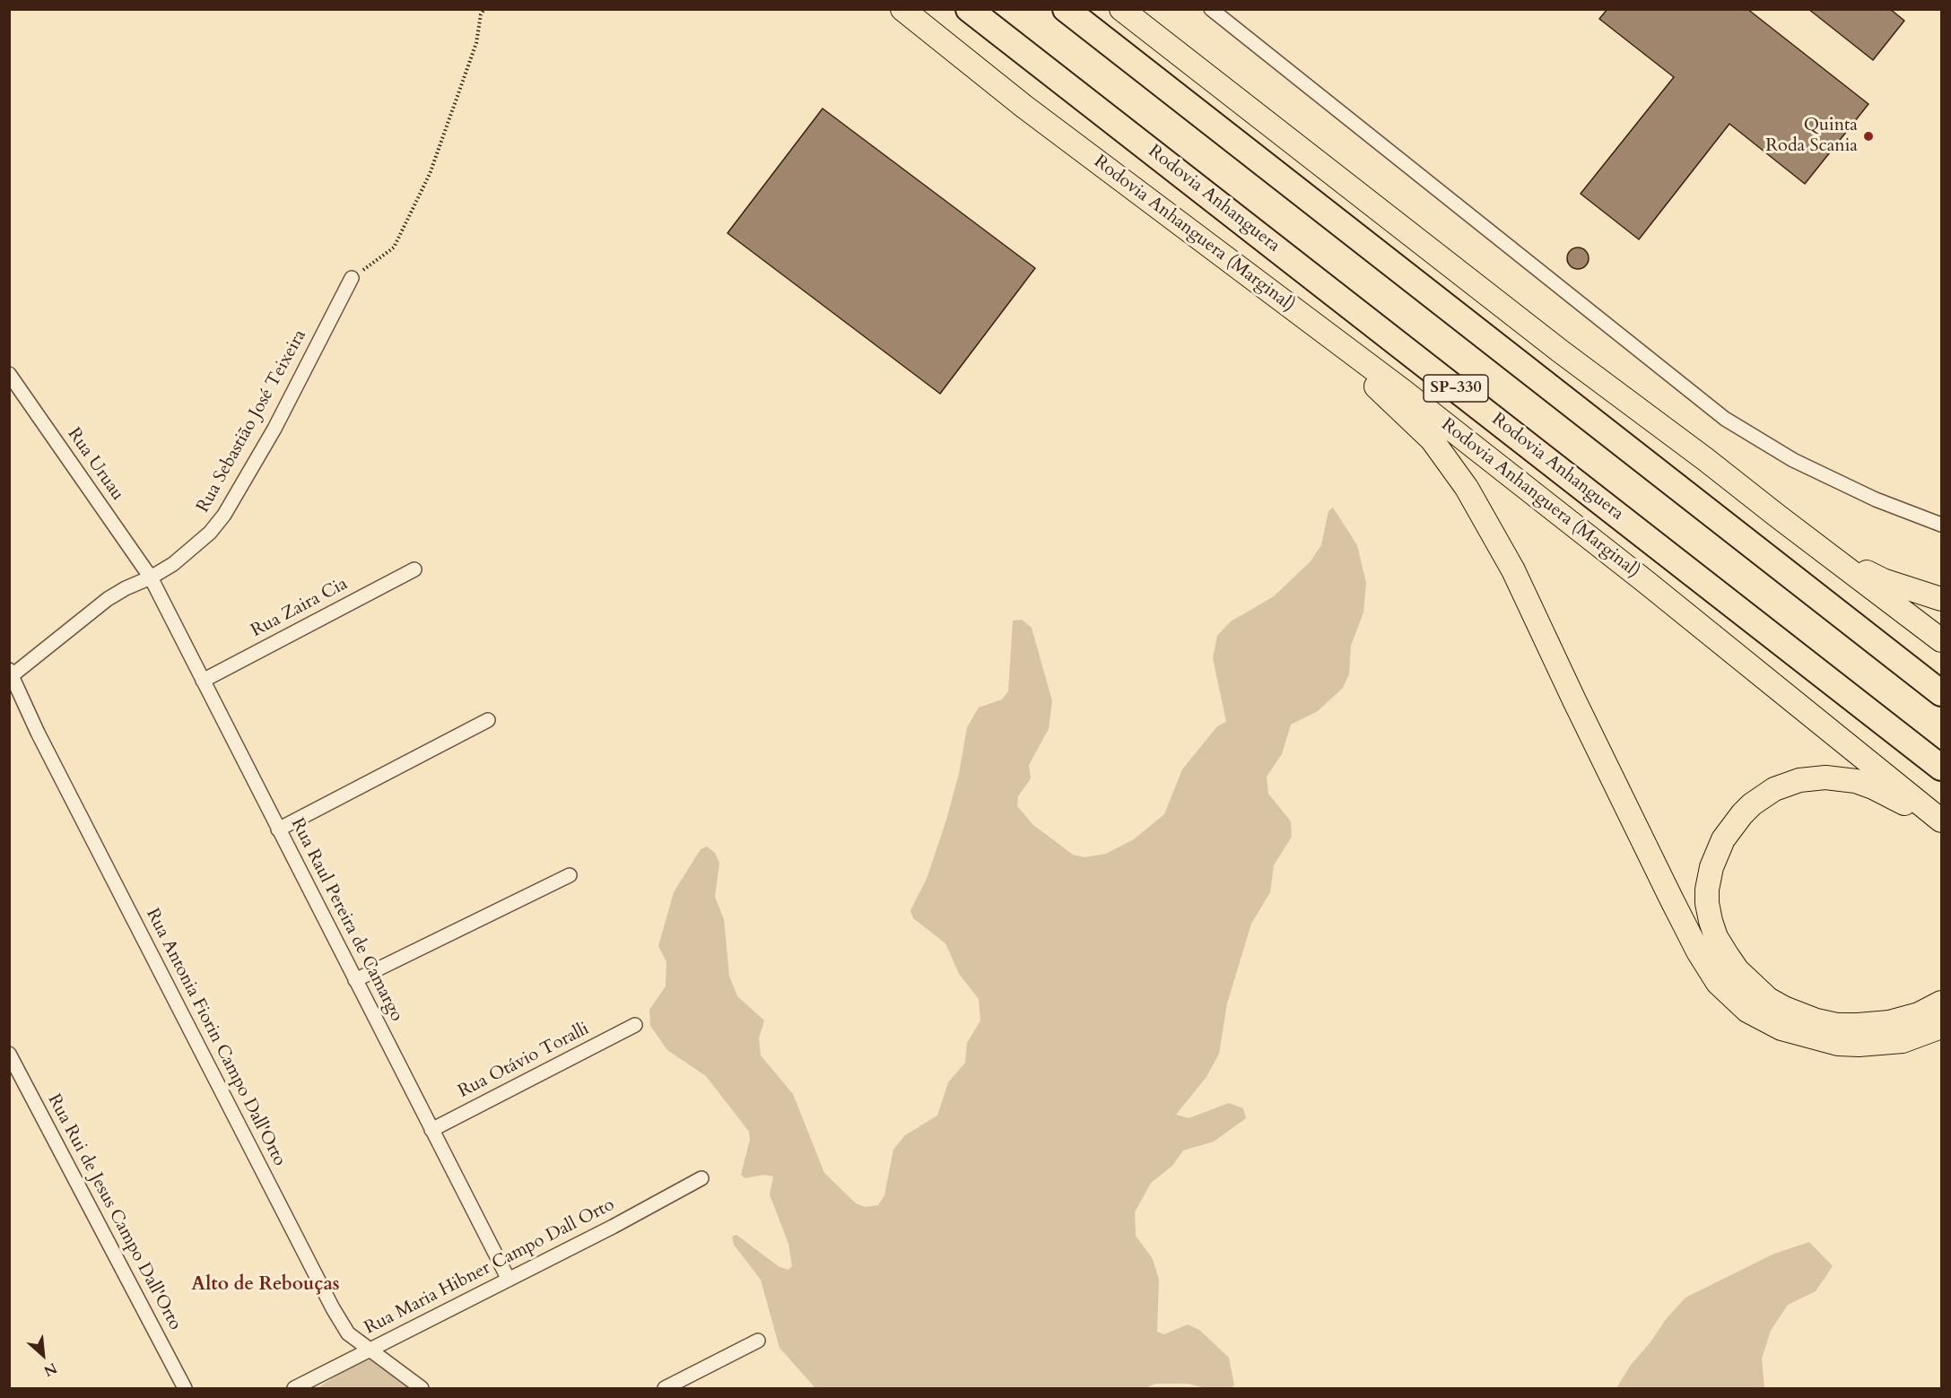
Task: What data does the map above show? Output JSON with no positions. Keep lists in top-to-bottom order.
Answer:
{
  "streets": {
    "highway": ["Rodovia Anhanguera", "Rodovia Anhanguera (Marginal)", "SP-330"],
    "street": [
      "Rua Sebastião José Teixeira",
      "Rua Uruau",
      "Rua Zaira Cia",
      "Rua Raul Pereira de Camargo",
      "Rua Antonia Fiorin Campo Dall'Orto",
      "Rua Otávio Toralli",
      "Rua Rui de Jesus Campo Dall'Orto",
      "Rua Maria Hibner Campo Dall Orto"
    ]
  },
  "crossings": [
    ["Rua Sebastião José Teixeira", "Rua Uruau"],
    ["Rua Sebastião José Teixeira", "Rua Raul Pereira de Camargo"],
    ["Rua Sebastião José Teixeira", "Rua Antonia Fiorin Campo Dall'Orto"],
    ["Rua Uruau", "Rua Raul Pereira de Camargo"],
    ["Rua Zaira Cia", "Rua Raul Pereira de Camargo"],
    ["Rua Raul Pereira de Camargo", "Rua Otávio Toralli"],
    ["Rua Raul Pereira de Camargo", "Rua Maria Hibner Campo Dall Orto"],
    ["Rua Antonia Fiorin Campo Dall'Orto", "Rua Maria Hibner Campo Dall Orto"]
  ],
  "districts": ["Alto de Rebouças"],
  "places": ["Quinta Roda Scania"],
  "north": "bottom right"
}
